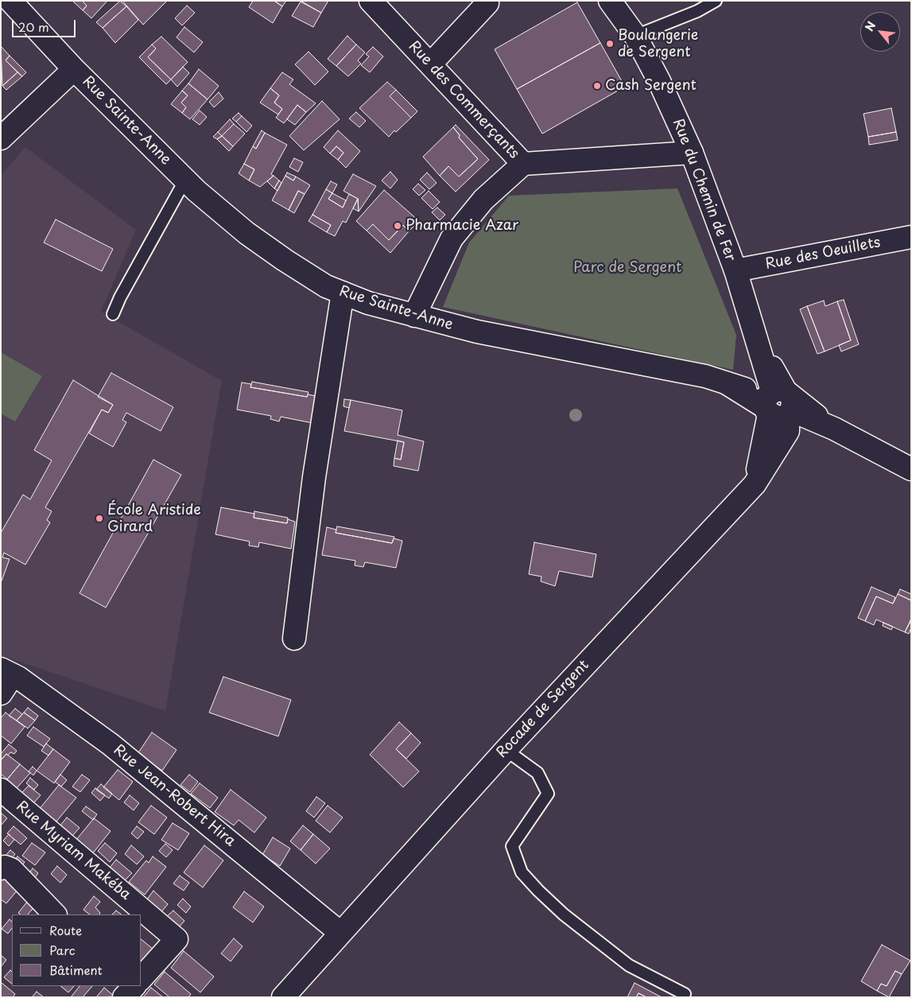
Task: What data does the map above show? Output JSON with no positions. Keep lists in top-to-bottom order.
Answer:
{
  "streets": {
    "street": [
      "Rue des Commerçants",
      "Rue Sainte-Anne",
      "Rue du Chemin de Fer",
      "Rue des Oeuillets",
      "Rocade de Sergent",
      "Rue Jean-Robert Hira",
      "Rue Myriam Makéba"
    ]
  },
  "crossings": [
    ["Rue des Commerçants", "Rue du Chemin de Fer"],
    ["Rue Sainte-Anne", "Rue du Chemin de Fer"],
    ["Rue Sainte-Anne", "Rocade de Sergent"],
    ["Rue du Chemin de Fer", "Rue des Oeuillets"],
    ["Rue du Chemin de Fer", "Rocade de Sergent"],
    ["Rocade de Sergent", "Rue Jean-Robert Hira"]
  ],
  "parks": ["Parc de Sergent"],
  "places": [
    "Boulangerie de Sergent",
    "Cash Sergent",
    "Pharmacie Azar",
    "École Aristide Girard"
  ],
  "legend": ["Route", "Parc", "Bâtiment"],
  "scale_bar": "20 m",
  "north": "top left"
}
